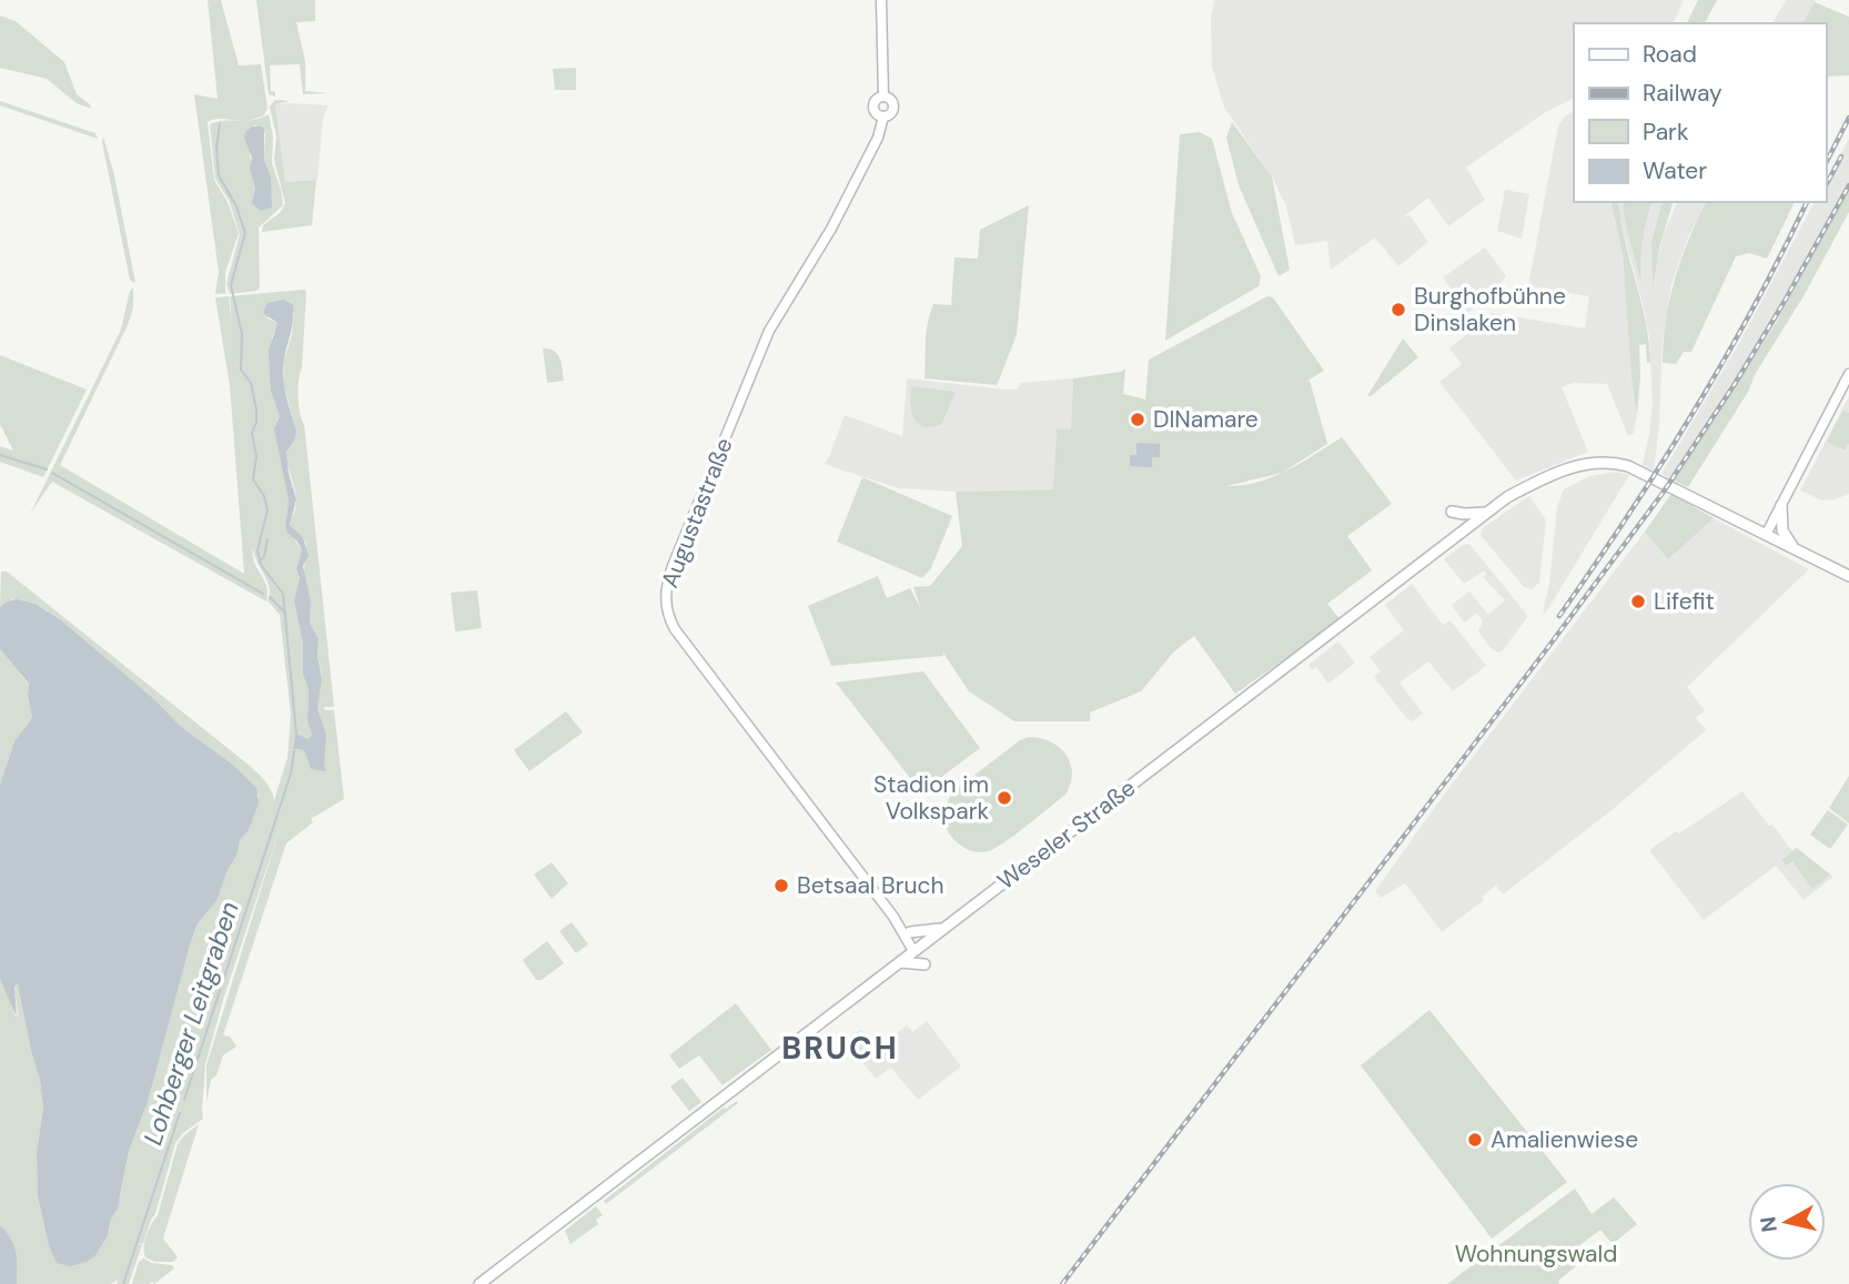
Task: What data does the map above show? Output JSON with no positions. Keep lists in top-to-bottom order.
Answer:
{
  "streets": {
    "main road": ["Augustastraße", "Weseler Straße"]
  },
  "crossings": [
    ["Augustastraße", "Weseler Straße"]
  ],
  "districts": ["BRUCH"],
  "water": ["Lohberger Leitgraben"],
  "parks": ["Wohnungswald"],
  "places": [
    "Burghofbühne Dinslaken",
    "DINamare",
    "Lifefit",
    "Stadion im Volkspark",
    "Betsaal Bruch",
    "Amalienwiese"
  ],
  "legend": [
    "Road",
    "Railway",
    "Park",
    "Water"
  ],
  "north": "left"
}
